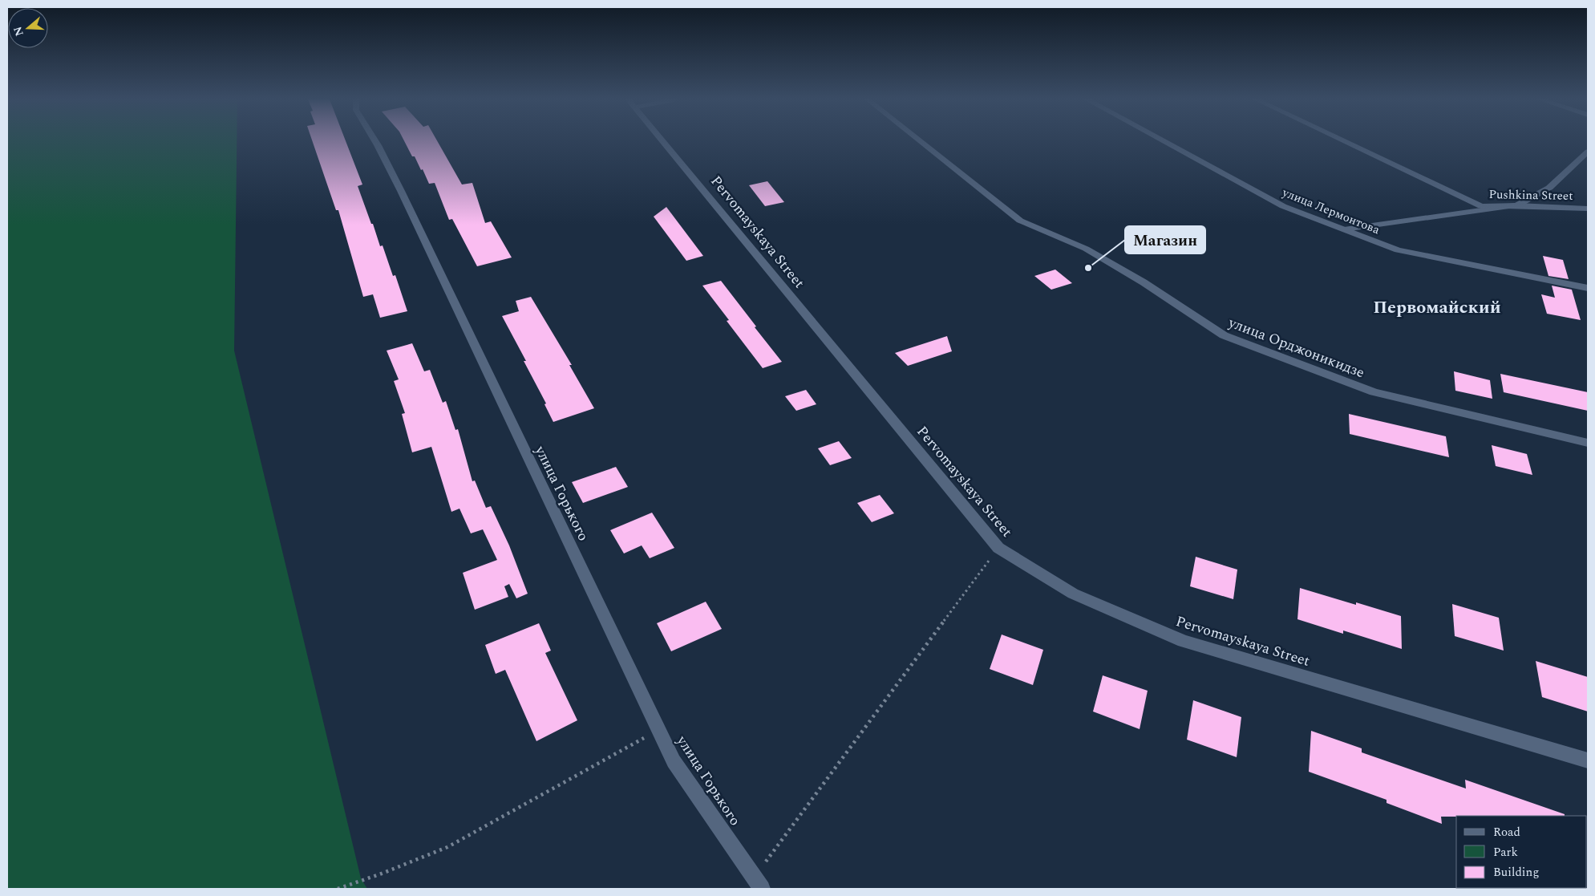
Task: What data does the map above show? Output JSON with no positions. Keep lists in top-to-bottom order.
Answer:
{
  "streets": {
    "street": [
      "Pushkina Street",
      "улица Лермонтова",
      "Pervomayskaya Street",
      "улица Орджоникидзе",
      "улица Горького"
    ]
  },
  "districts": ["Первомайский"],
  "places": ["Магазин"],
  "legend": ["Road", "Park", "Building"],
  "north": "left"
}
